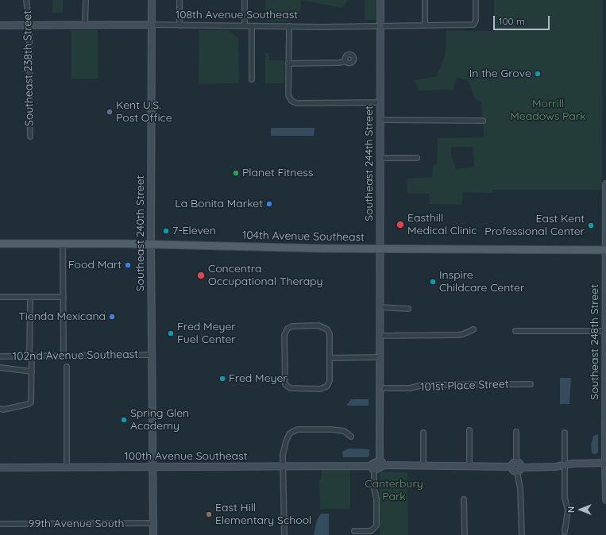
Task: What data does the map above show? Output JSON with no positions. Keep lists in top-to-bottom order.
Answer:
{
  "streets": {
    "main road": ["104th Avenue Southeast"],
    "street": [
      "108th Avenue Southeast",
      "Southeast 238th Street",
      "Southeast 244th Street",
      "Southeast 240th Street",
      "Southeast 248th Street",
      "102nd Avenue Southeast",
      "101st Place Street",
      "100th Avenue Southeast",
      "99th Avenue South"
    ]
  },
  "crossings": [
    ["108th Avenue Southeast", "Southeast 238th Street"],
    ["108th Avenue Southeast", "Southeast 244th Street"],
    ["108th Avenue Southeast", "Southeast 240th Street"],
    ["Southeast 244th Street", "104th Avenue Southeast"],
    ["Southeast 244th Street", "101st Place Street"],
    ["Southeast 240th Street", "104th Avenue Southeast"],
    ["Southeast 240th Street", "102nd Avenue Southeast"],
    ["Southeast 240th Street", "100th Avenue Southeast"],
    ["Southeast 240th Street", "99th Avenue South"],
    ["104th Avenue Southeast", "Southeast 248th Street"]
  ],
  "parks": ["Morrill Meadows Park", "Canterbury Park"],
  "places": [
    "In the Grove",
    "Kent U.S. Post Office",
    "Planet Fitness",
    "La Bonita Market",
    "Easthill Medical Clinic",
    "East Kent Professional Center",
    "7-Eleven",
    "Food Mart",
    "Concentra Occupational Therapy",
    "Inspire Childcare Center",
    "Tienda Mexicana",
    "Fred Meyer Fuel Center",
    "Fred Meyer",
    "Spring Glen Academy",
    "East Hill Elementary School"
  ],
  "scale_bar": "100 m",
  "north": "left"
}
